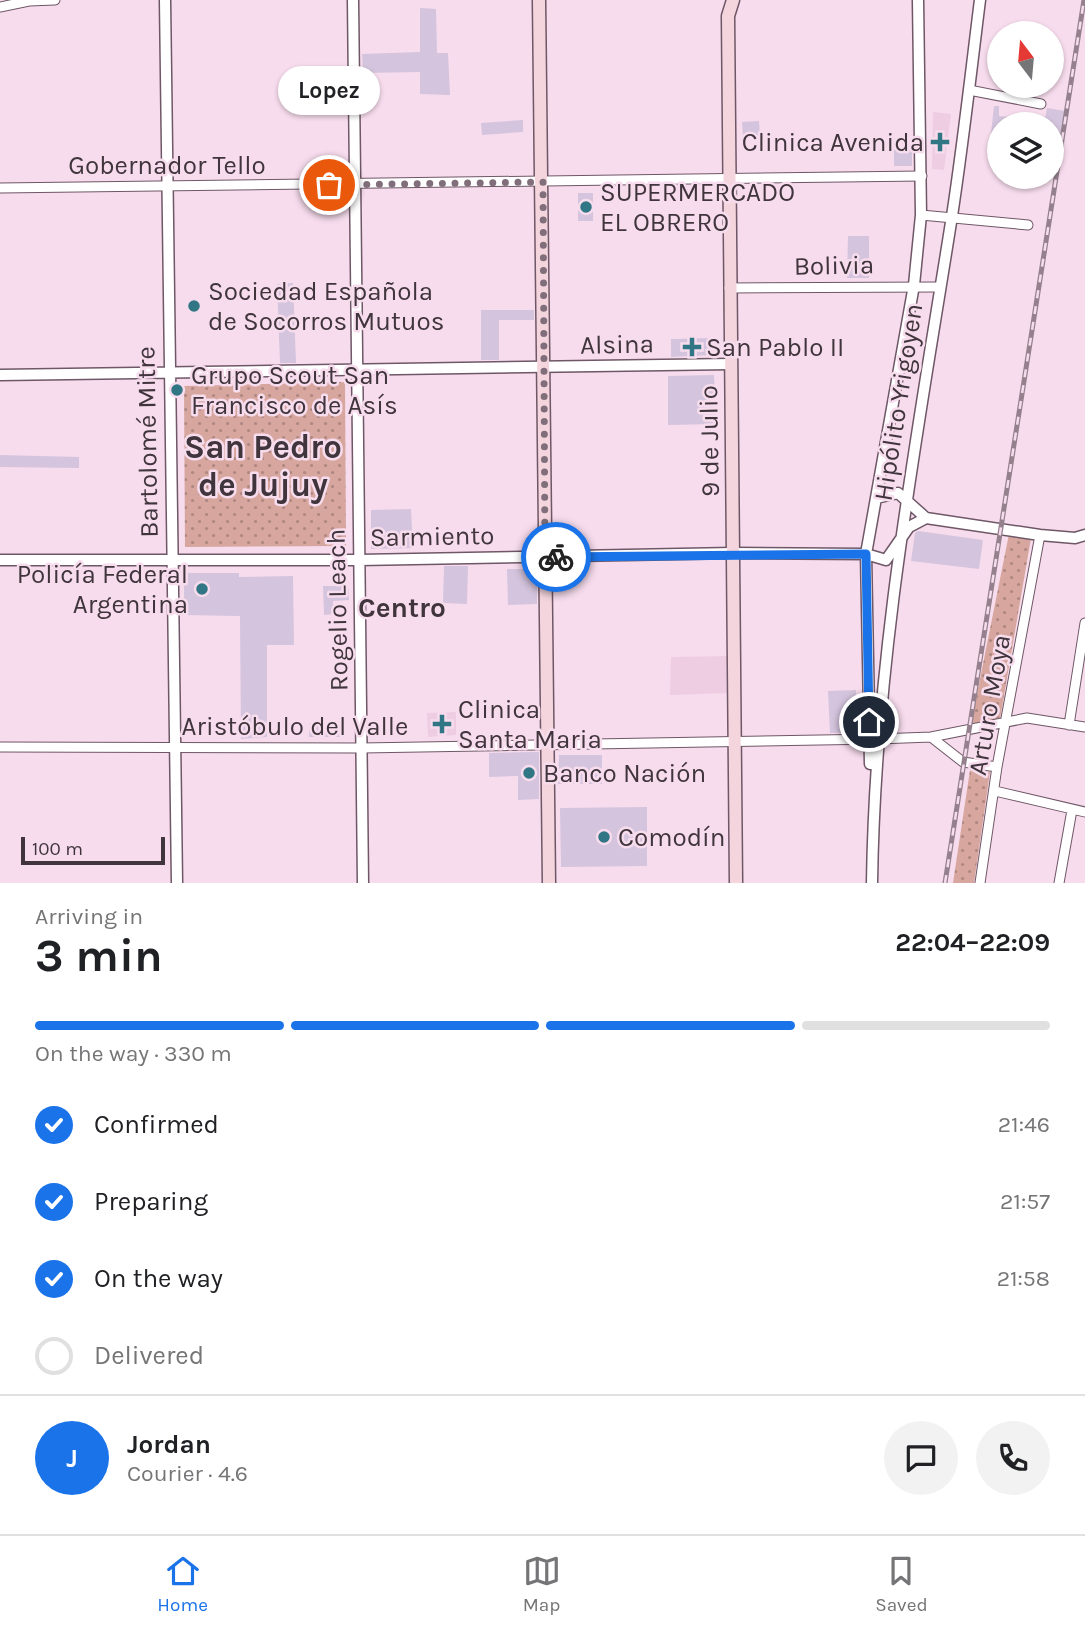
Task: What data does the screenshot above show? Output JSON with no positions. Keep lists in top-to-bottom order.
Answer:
{
  "streets": {
    "main road": ["9 de Julio"],
    "street": [
      "Gobernador Tello",
      "Bolivia",
      "Alsina",
      "Hipólito Yrigoyen",
      "Bartolomé Mitre",
      "Sarmiento",
      "Rogelio Leach",
      "Arturo Moya",
      "Aristóbulo del Valle"
    ]
  },
  "crossings": [
    ["Gobernador Tello", "Hipólito Yrigoyen"],
    ["Gobernador Tello", "9 de Julio"],
    ["Gobernador Tello", "Bartolomé Mitre"],
    ["Gobernador Tello", "Rogelio Leach"],
    ["Bolivia", "Hipólito Yrigoyen"],
    ["Bolivia", "9 de Julio"],
    ["Alsina", "9 de Julio"],
    ["Alsina", "Bartolomé Mitre"],
    ["Alsina", "Rogelio Leach"],
    ["Hipólito Yrigoyen", "Sarmiento"],
    ["Hipólito Yrigoyen", "Aristóbulo del Valle"],
    ["9 de Julio", "Sarmiento"],
    ["9 de Julio", "Aristóbulo del Valle"],
    ["Bartolomé Mitre", "Sarmiento"],
    ["Bartolomé Mitre", "Aristóbulo del Valle"],
    ["Sarmiento", "Rogelio Leach"],
    ["Rogelio Leach", "Aristóbulo del Valle"],
    ["Arturo Moya", "Aristóbulo del Valle"]
  ],
  "districts": ["San Pedro de Jujuy", "Centro"],
  "places": {
    "health": ["Clinica Avenida", "San Pablo II", "Clinica Santa Maria"],
    "other": [
      "Lopez",
      "SUPERMERCADO EL OBRERO",
      "Sociedad Española de Socorros Mutuos",
      "Grupo Scout San Francisco de Asís",
      "Policía Federal Argentina",
      "Banco Nación",
      "Comodín"
    ]
  },
  "scale_bar": "100 m",
  "north": "top",
  "page": {
    "bubble": "Lopez",
    "scale": "100 m",
    "heading": ["3 min", "Arriving in", "22:04–22:09"],
    "panel": ["Jordan", "Courier · 4.6"],
    "bar": "On the way · 330 m",
    "list": [
      ["Confirmed", "21:46"],
      ["Preparing", "21:57"],
      ["On the way", "21:58"],
      "Delivered"
    ],
    "round": "J",
    "tabs": ["Home", "Map", "Saved"]
  }
}
